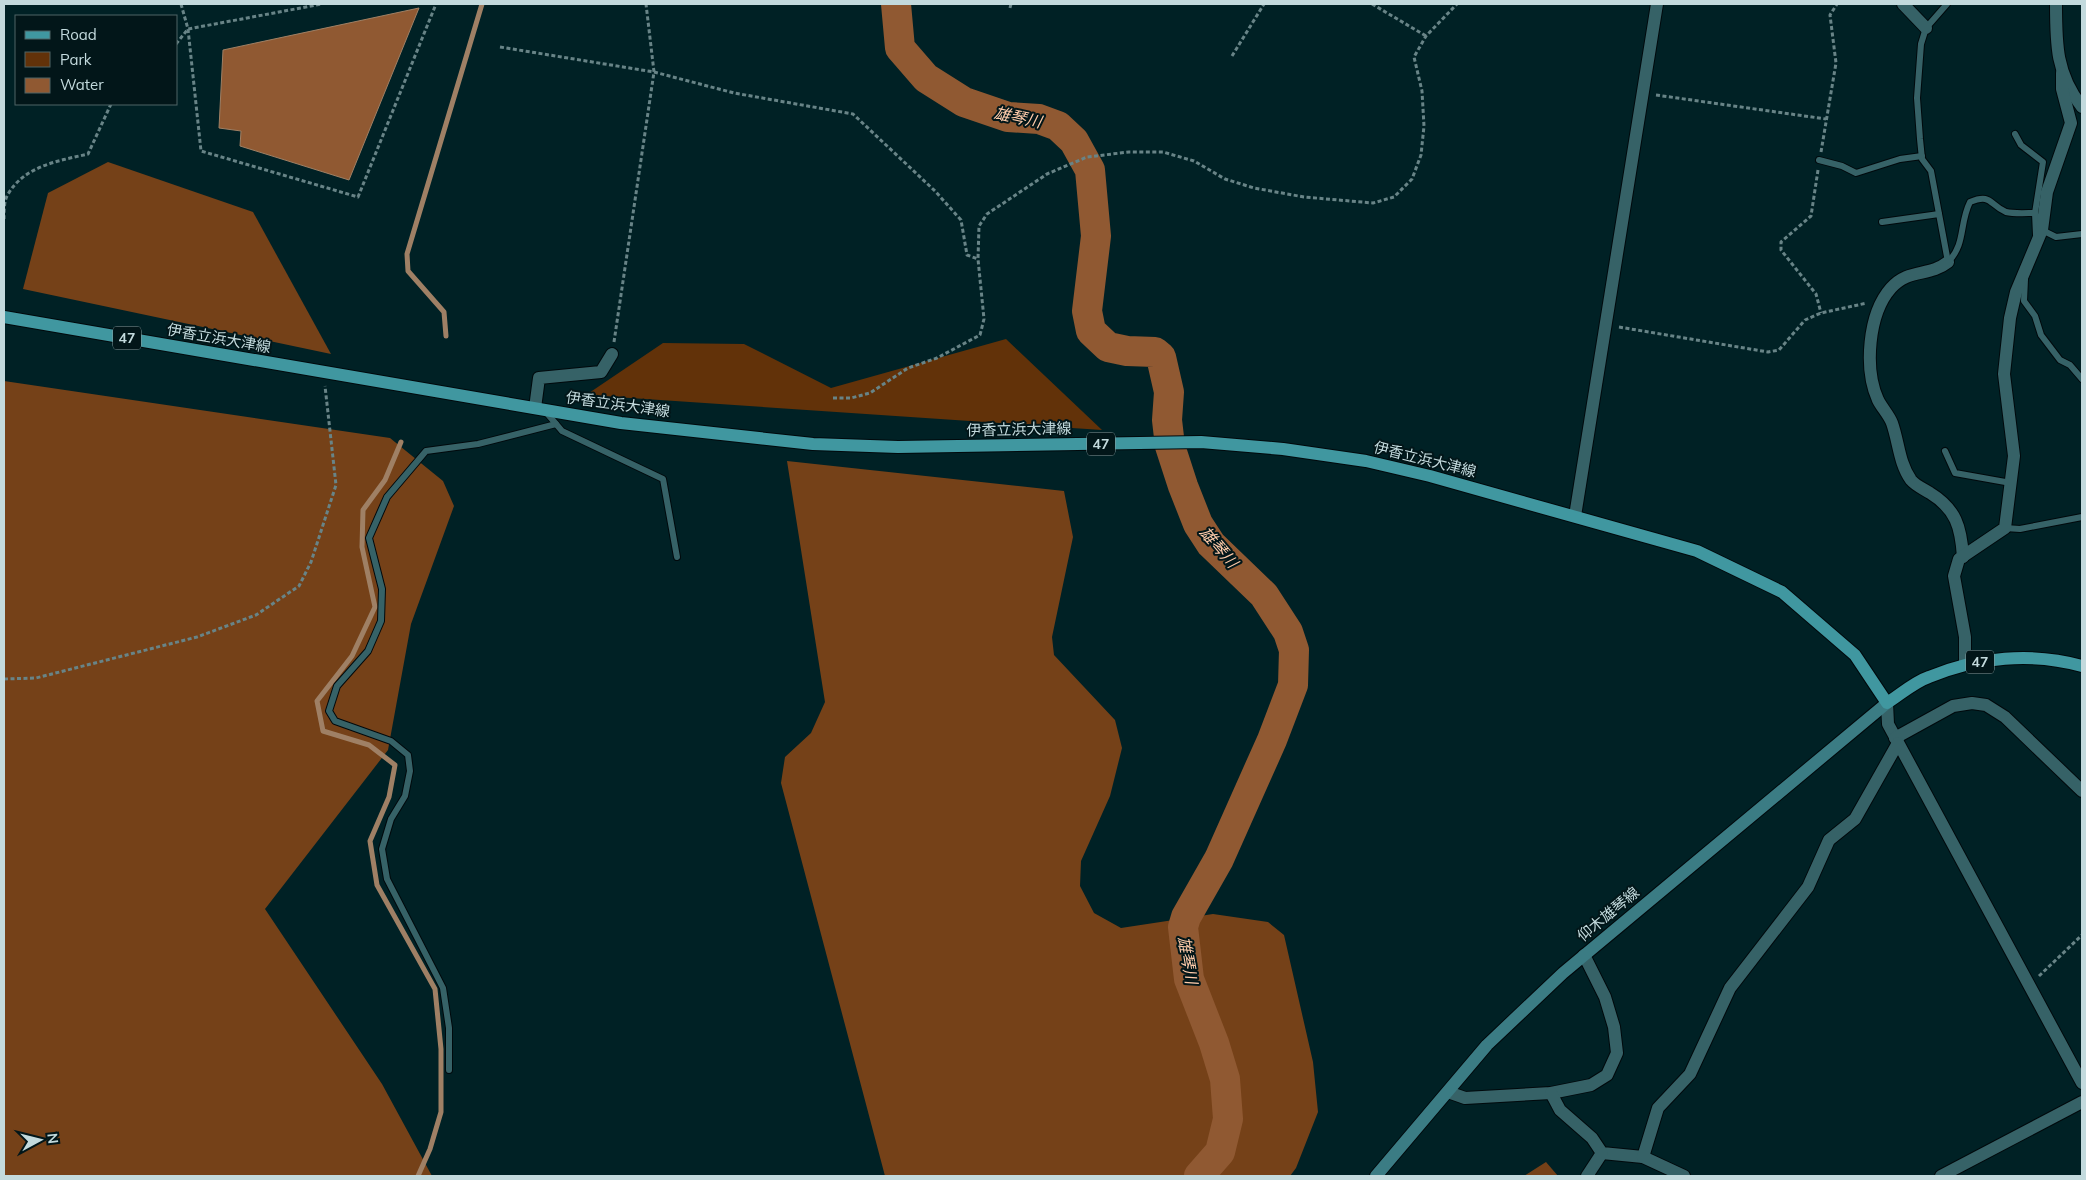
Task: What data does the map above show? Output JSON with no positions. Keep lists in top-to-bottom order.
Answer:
{
  "streets": {
    "main road": ["47", "伊香立浜大津線", "仰木雄琴線"]
  },
  "crossings": [
    ["47", "伊香立浜大津線"],
    ["47", "仰木雄琴線"],
    ["伊香立浜大津線", "仰木雄琴線"]
  ],
  "water": ["雄琴川"],
  "legend": ["Road", "Park", "Water"],
  "north": "right"
}
